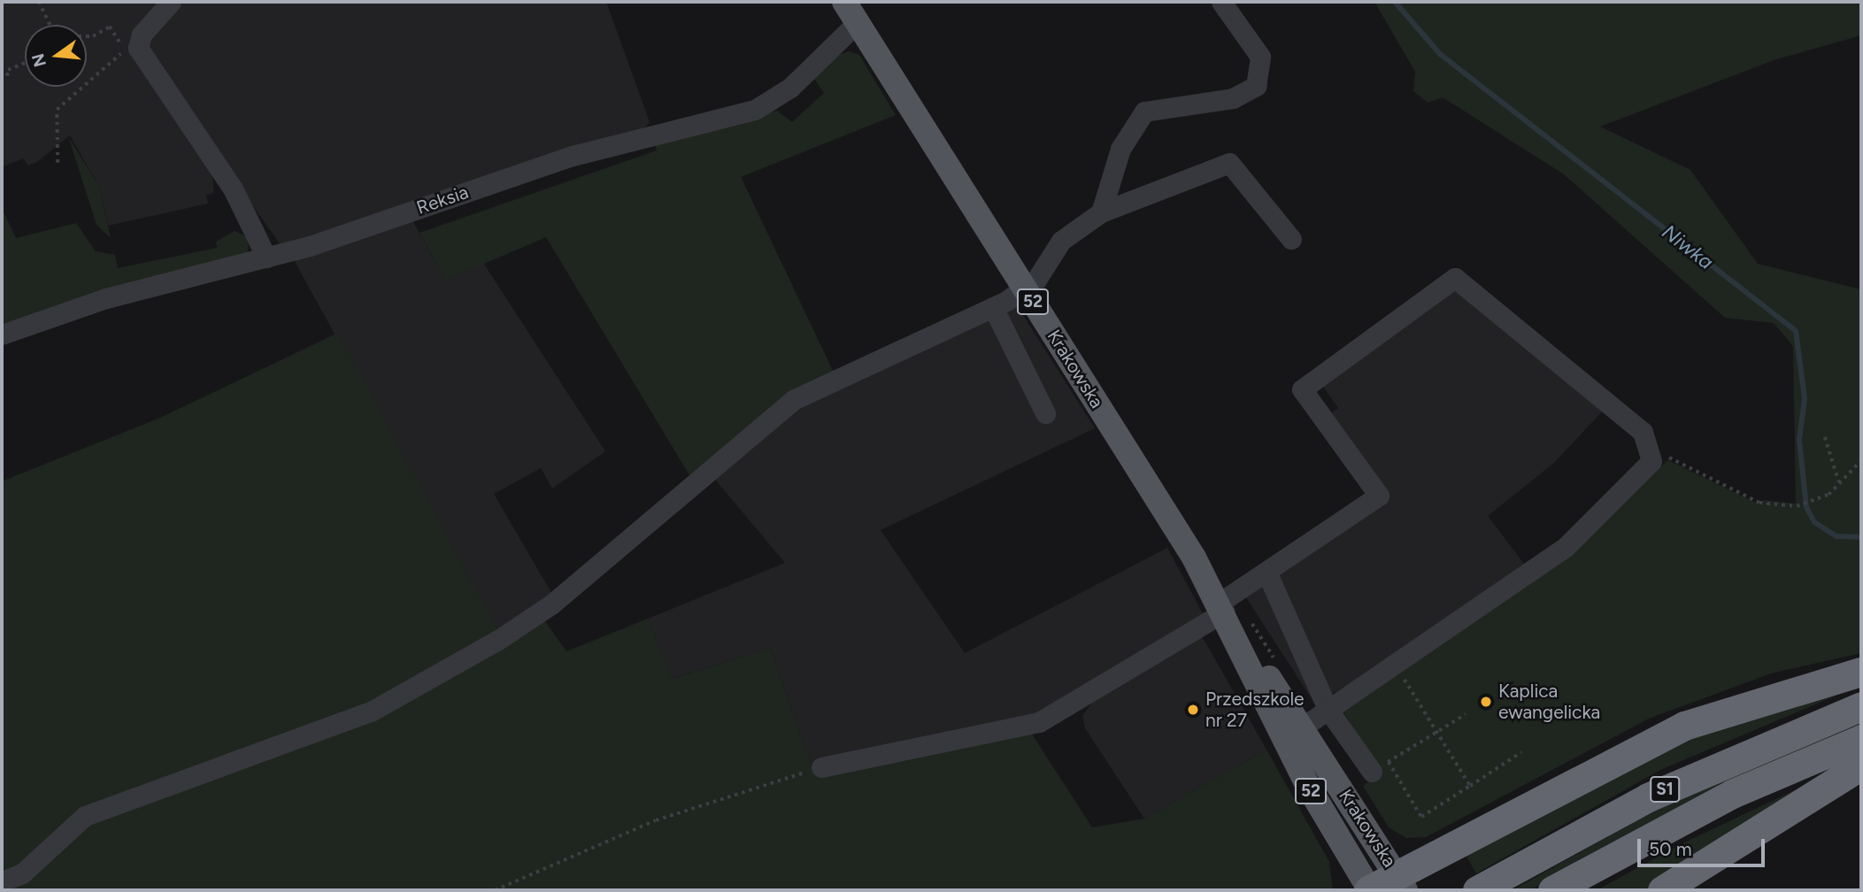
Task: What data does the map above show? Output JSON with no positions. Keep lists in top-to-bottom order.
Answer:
{
  "streets": {
    "highway": ["S1"],
    "main road": ["52", "Krakowska"],
    "street": ["Reksia"]
  },
  "crossings": [
    ["Reksia", "Krakowska"]
  ],
  "water": ["Niwka"],
  "places": ["Kaplica ewangelicka", "Przedszkole nr 27"],
  "scale_bar": "50 m",
  "north": "left"
}
